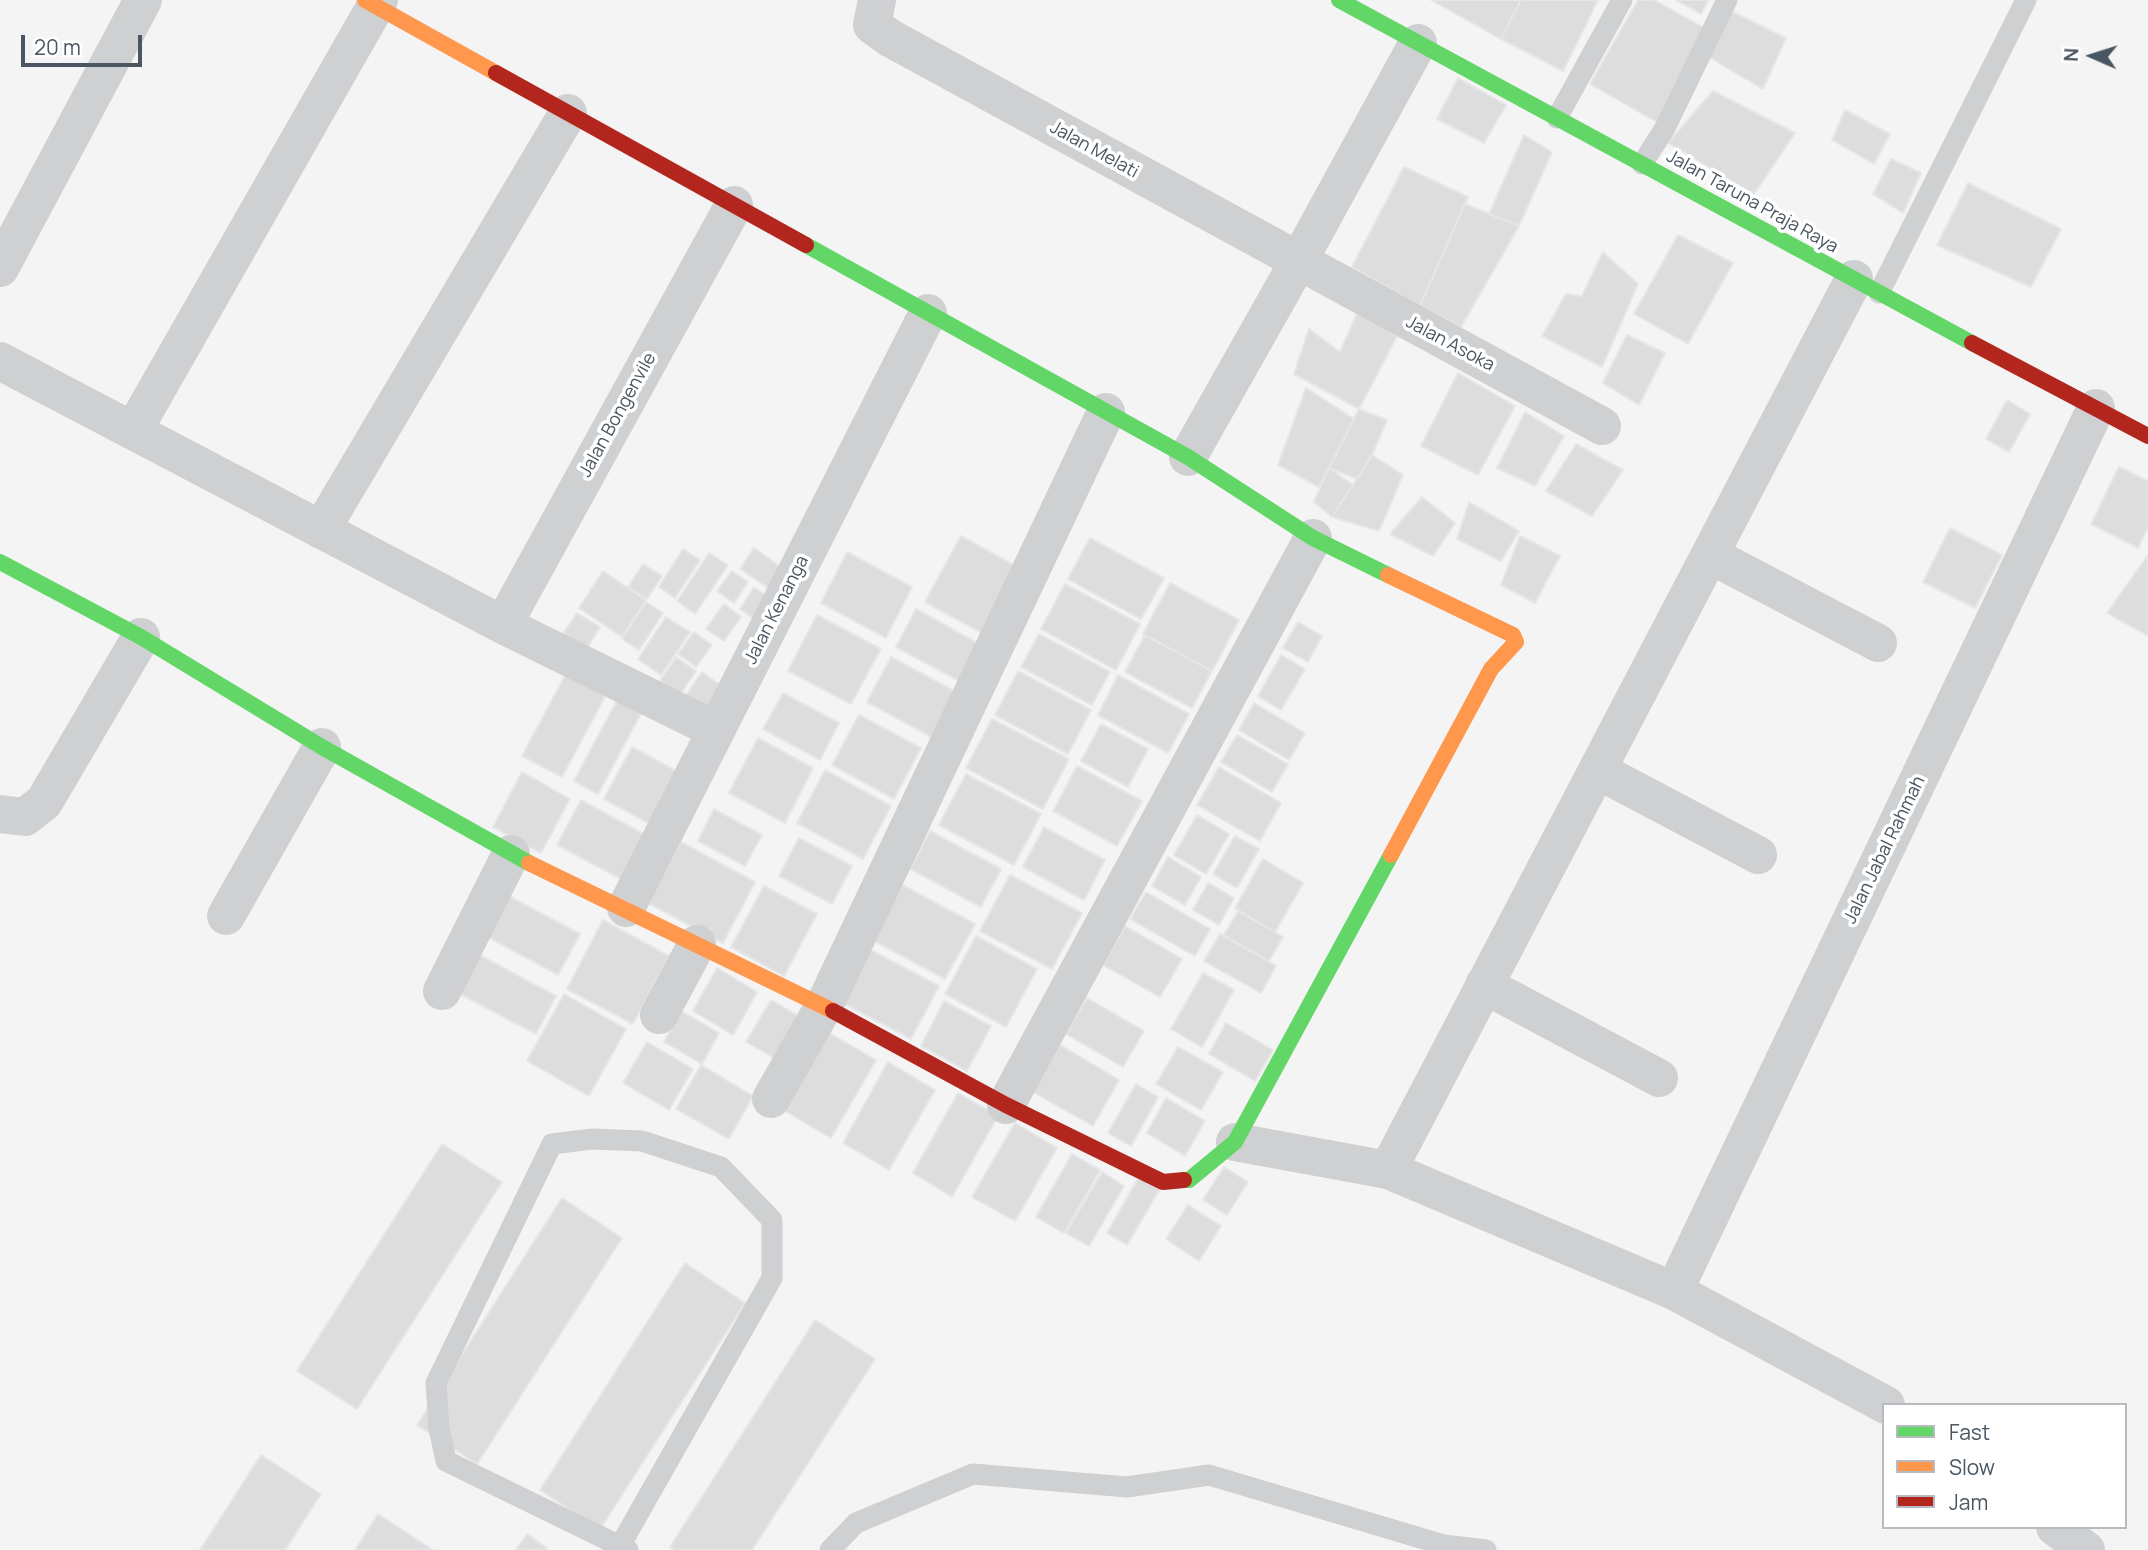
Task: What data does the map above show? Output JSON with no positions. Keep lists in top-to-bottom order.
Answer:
{
  "streets": {
    "street": [
      "Jalan Melati",
      "Jalan Taruna Praja Raya",
      "Jalan Asoka",
      "Jalan Bongenvile",
      "Jalan Kenanga",
      "Jalan Jabal Rahmah"
    ]
  },
  "crossings": [
    ["Jalan Melati", "Jalan Asoka"],
    ["Jalan Taruna Praja Raya", "Jalan Jabal Rahmah"]
  ],
  "legend": ["Fast", "Slow", "Jam"],
  "scale_bar": "20 m",
  "north": "left"
}
